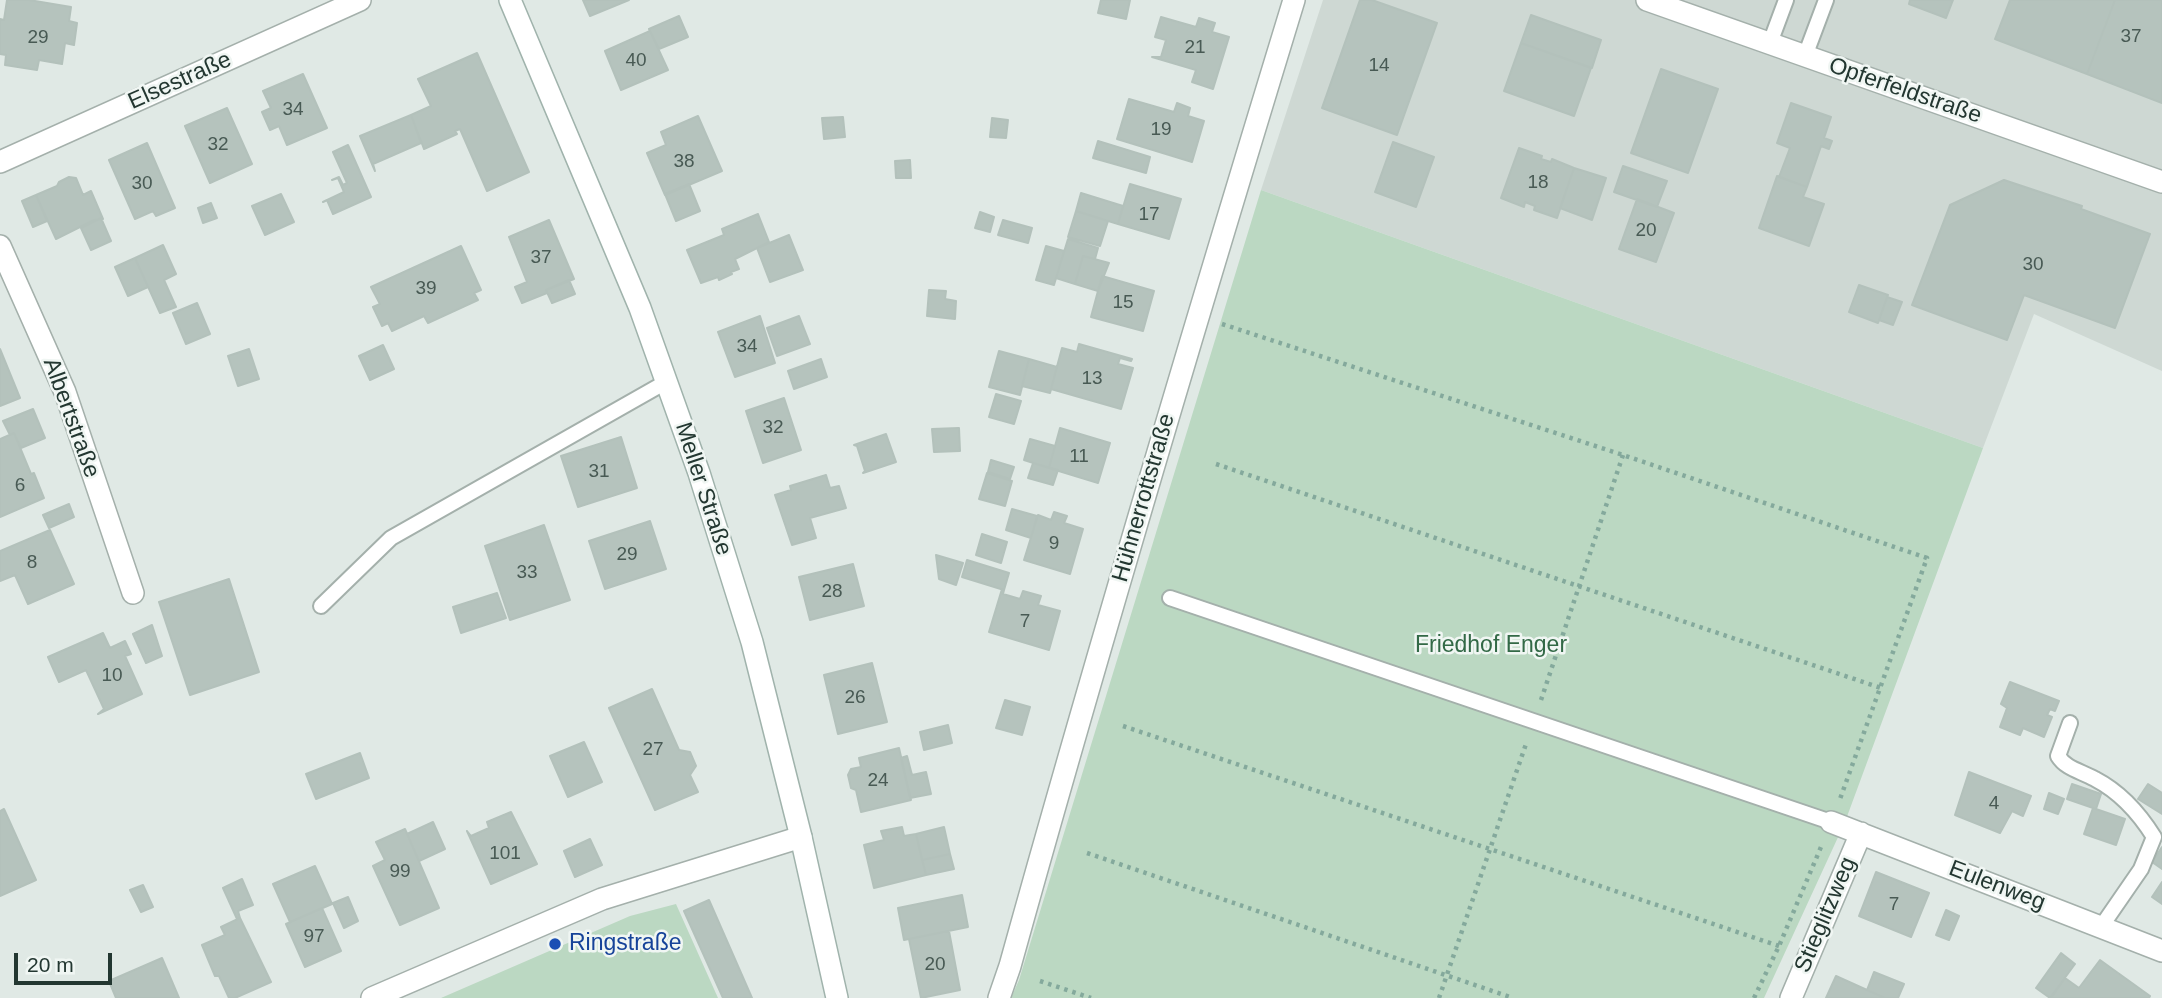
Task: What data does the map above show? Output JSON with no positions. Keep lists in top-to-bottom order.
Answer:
{
  "streets": {
    "street": [
      "Elsestraße",
      "Opferfeldstraße",
      "Albertstraße",
      "Meller Straße",
      "Hühnerrottstraße",
      "Eulenweg",
      "Stieglitzweg"
    ]
  },
  "crossings": [
    ["Eulenweg", "Stieglitzweg"]
  ],
  "parks": ["Friedhof Enger"],
  "places": ["Ringstraße"],
  "house_numbers": [
    "37",
    "29",
    "21",
    "40",
    "14",
    "34",
    "19",
    "32",
    "38",
    "18",
    "30",
    "17",
    "20",
    "37",
    "30",
    "39",
    "15",
    "34",
    "13",
    "32",
    "11",
    "31",
    "6",
    "9",
    "29",
    "8",
    "33",
    "28",
    "7",
    "10",
    "26",
    "27",
    "24",
    "4",
    "101",
    "99",
    "7",
    "97",
    "20"
  ],
  "scale_bar": "20 m"
}
